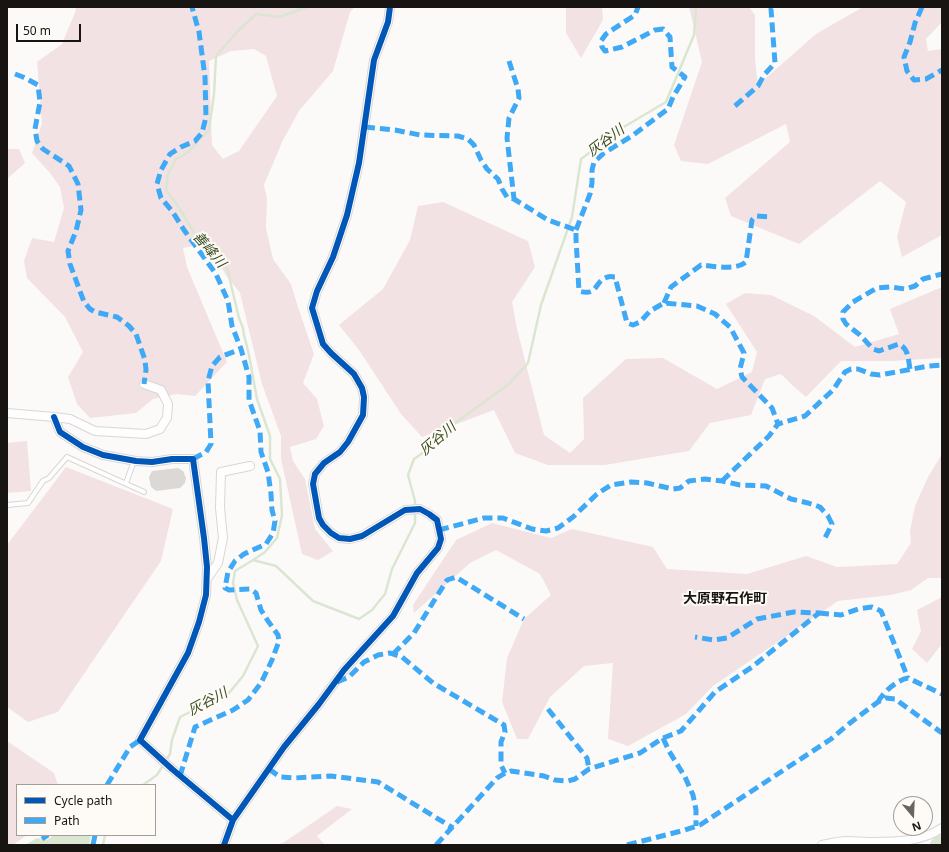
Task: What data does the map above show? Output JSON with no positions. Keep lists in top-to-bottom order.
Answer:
{
  "districts": ["大原野石作町"],
  "water": ["灰谷川", "善峰川"],
  "legend": ["Cycle path", "Path"],
  "scale_bar": "50 m",
  "north": "bottom"
}
